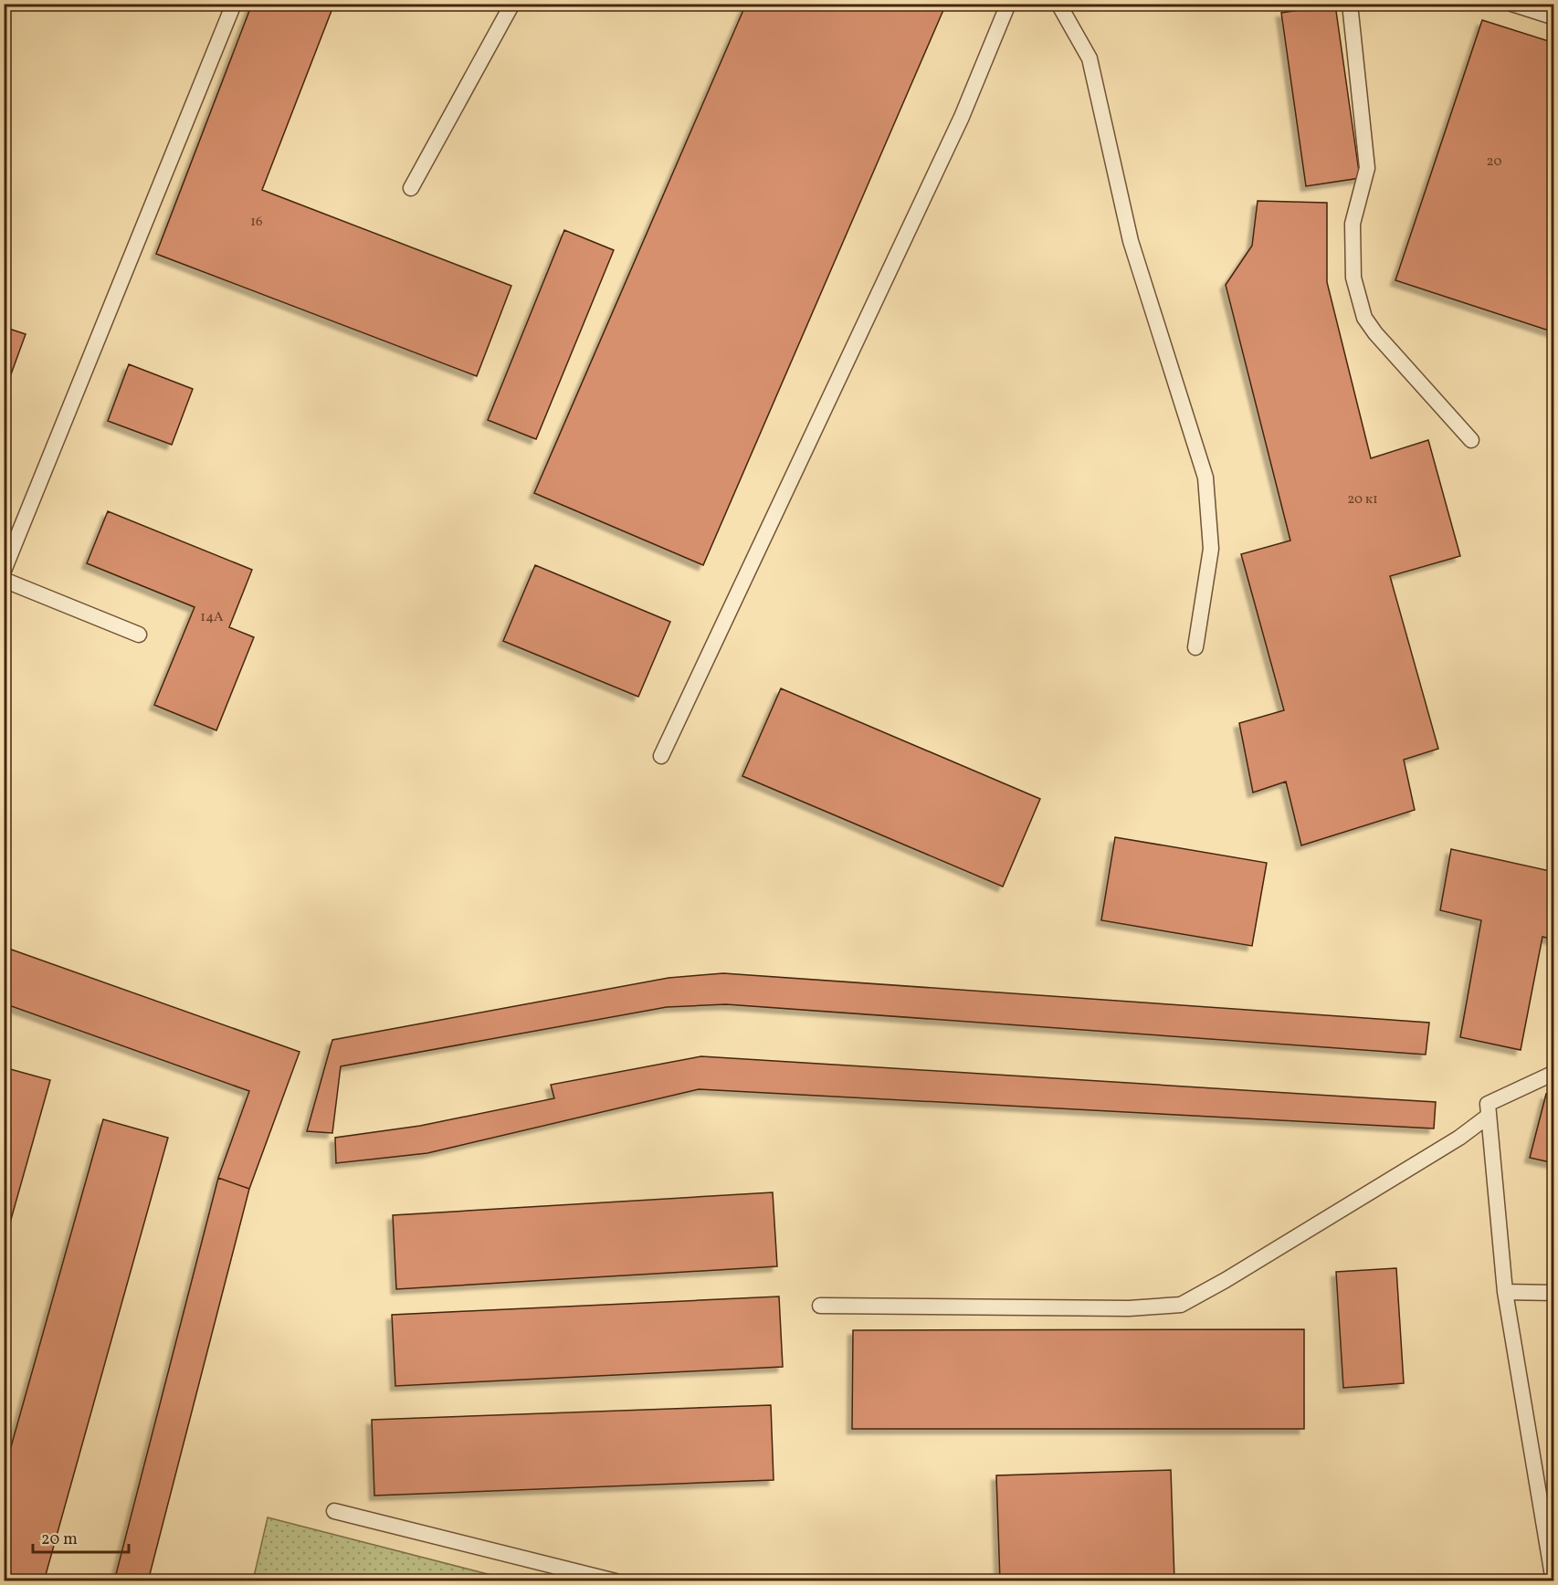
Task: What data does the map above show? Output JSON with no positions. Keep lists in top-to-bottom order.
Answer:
{
  "house_numbers": [
    "20",
    "16",
    "20 к1",
    "14А"
  ],
  "scale_bar": "20 m"
}
